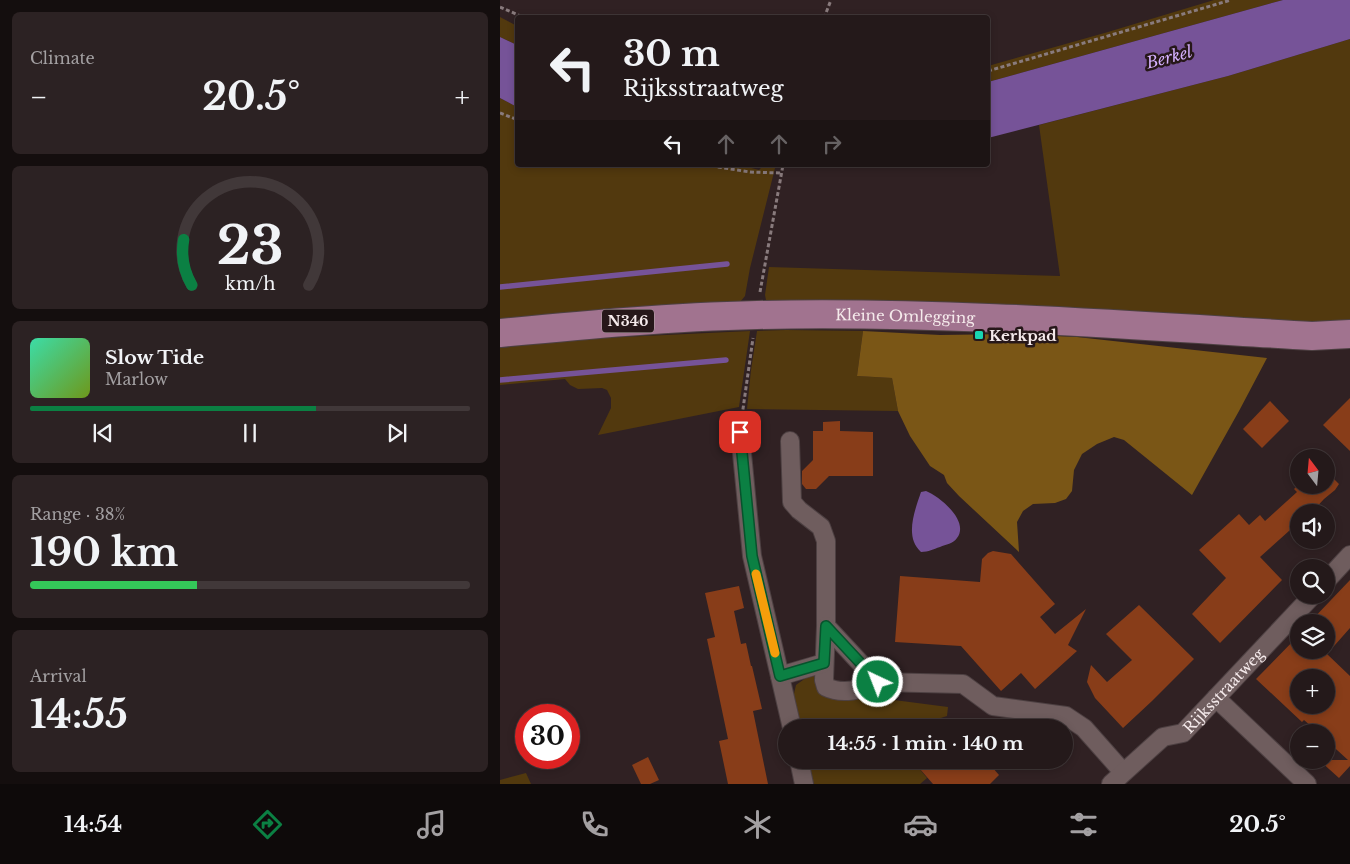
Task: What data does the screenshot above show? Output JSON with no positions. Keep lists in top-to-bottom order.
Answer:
{
  "streets": {
    "main road": ["Kleine Omlegging", "N346"],
    "street": ["Rijksstraatweg"]
  },
  "crossings": [
    ["Kleine Omlegging", "N346"]
  ],
  "water": ["Berkel"],
  "places": {
    "transit": ["Kerkpad"]
  },
  "north": "top",
  "page": {
    "tile": [
      "Climate",
      ["Range · 38%", "190 km"],
      ["Arrival", "14:55"]
    ],
    "turn": ["30 m", "Rijksstraatweg"],
    "heat": ["−", "20.5°", "+"],
    "song": ["Slow Tide", "Marlow"],
    "map_buttons": ["+", "−"],
    "limit": "30",
    "trip": "14:55 · 1 min · 140 m",
    "tabs": ["14:54", "20.5°"],
    "gauge": ["23", "km/h"]
  }
}
